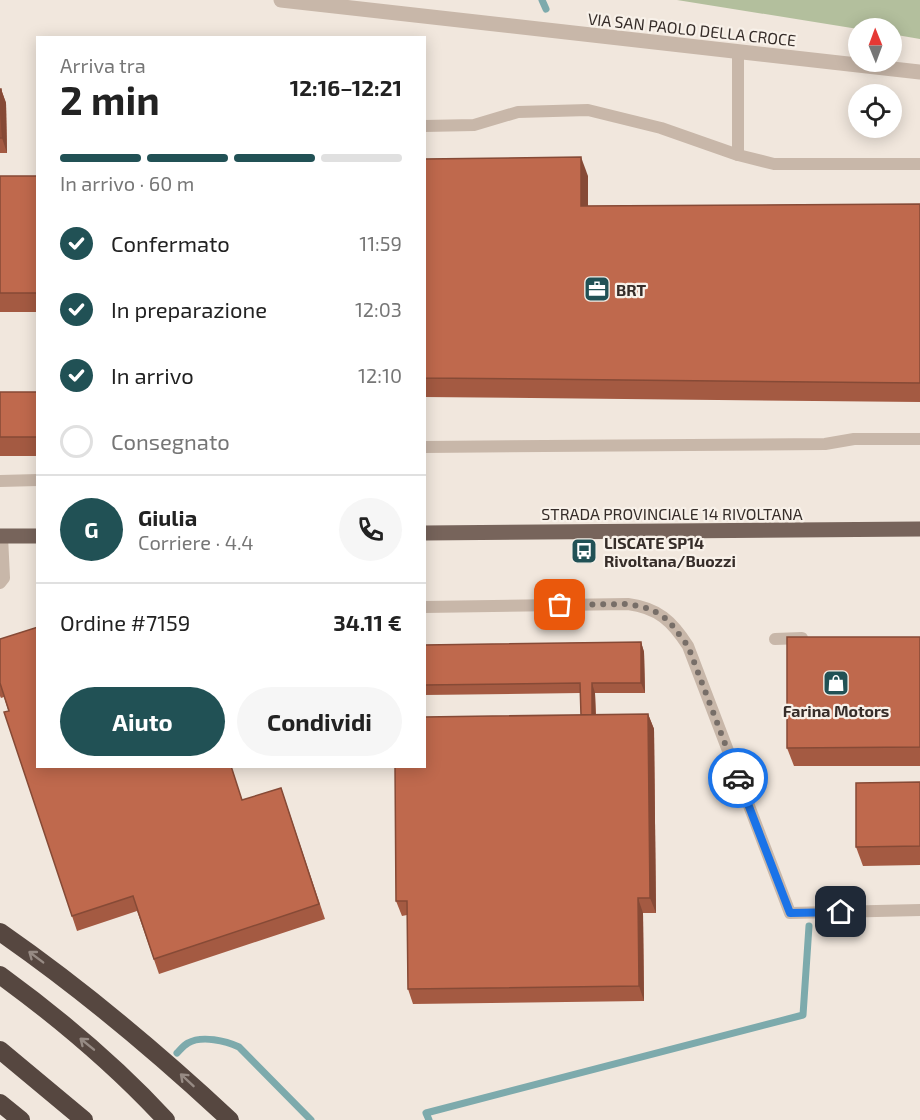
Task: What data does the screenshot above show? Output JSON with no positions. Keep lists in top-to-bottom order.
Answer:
{
  "streets": {
    "main road": ["STRADA PROVINCIALE 14 RIVOLTANA"],
    "street": ["VIA SAN PAOLO DELLA CROCE"]
  },
  "places": {
    "office": ["BRT"],
    "bus stop": ["LISCATE SP14 Rivoltana/Buozzi"],
    "shop": ["Farina Motors"]
  },
  "north": "top",
  "page": {
    "heading": ["2 min", "Arriva tra", "12:16–12:21"],
    "panel": [
      "Giulia",
      "Corriere · 4.4",
      "Ordine #7159",
      "34.11 €"
    ],
    "bar": "In arrivo · 60 m",
    "list": [
      ["Confermato", "11:59"],
      ["In preparazione", "12:03"],
      ["In arrivo", "12:10"],
      "Consegnato"
    ],
    "round": "G",
    "buttons": ["Aiuto", "Condividi"]
  }
}
